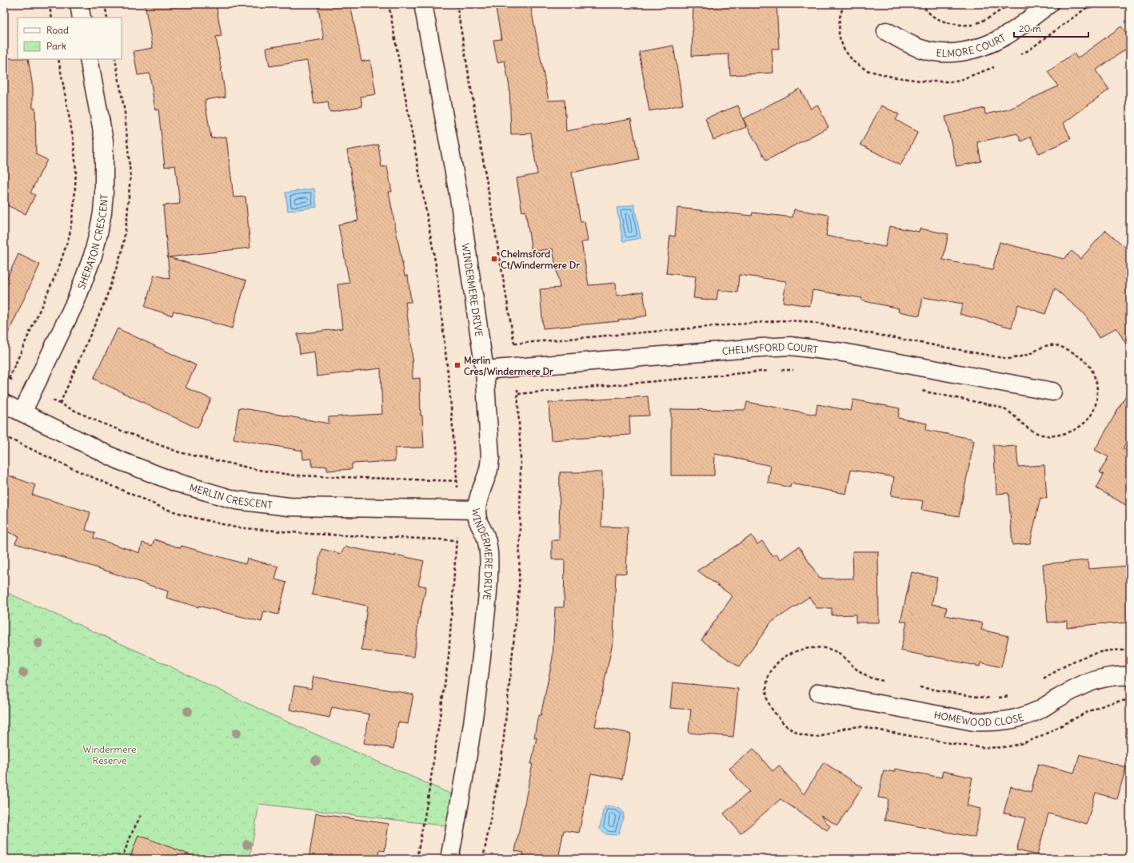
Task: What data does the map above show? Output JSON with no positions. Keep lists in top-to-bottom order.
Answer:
{
  "streets": {
    "street": [
      "ELMORE COURT",
      "SHERATON CRESCENT",
      "WINDERMERE DRIVE",
      "CHELMSFORD COURT",
      "MERLIN CRESCENT",
      "HOMEWOOD CLOSE"
    ]
  },
  "crossings": [
    ["SHERATON CRESCENT", "MERLIN CRESCENT"],
    ["WINDERMERE DRIVE", "CHELMSFORD COURT"],
    ["WINDERMERE DRIVE", "MERLIN CRESCENT"]
  ],
  "parks": ["Windermere Reserve"],
  "places": {
    "transit": ["Chelmsford Ct/Windermere Dr", "Merlin Cres/Windermere Dr"]
  },
  "legend": ["Road", "Park"],
  "scale_bar": "20 m"
}
